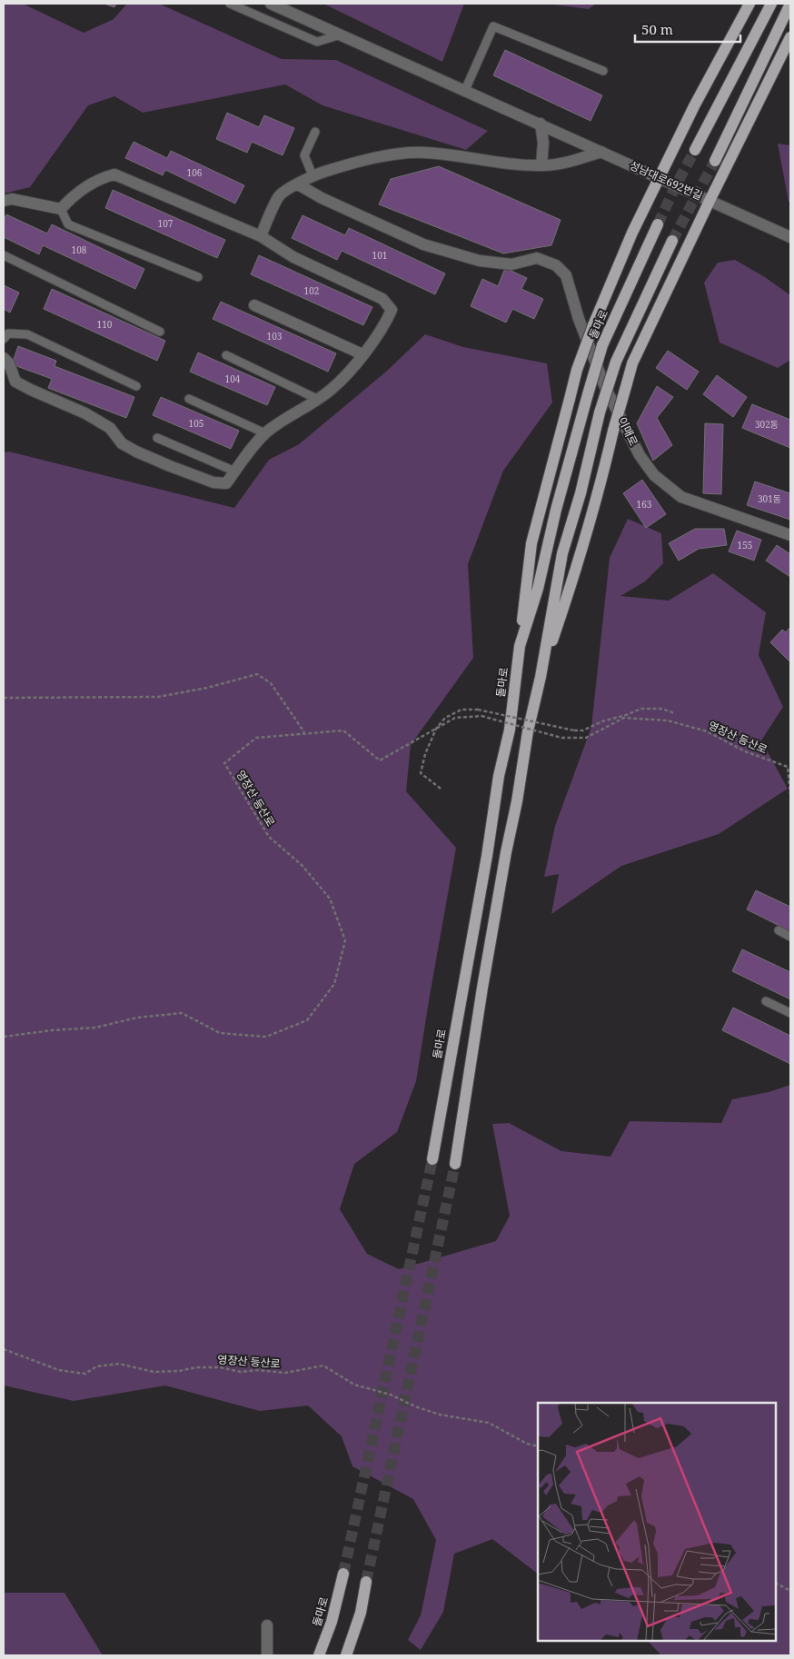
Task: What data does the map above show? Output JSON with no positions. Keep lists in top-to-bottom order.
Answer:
{
  "streets": {
    "main road": ["돌마로"],
    "street": ["성남대로692번길", "이매로"],
    "path": ["영장산 등산로"]
  },
  "house_numbers": [
    "106",
    "107",
    "108",
    "101",
    "102",
    "110",
    "103",
    "104",
    "105",
    "302동",
    "301동",
    "163",
    "155"
  ],
  "scale_bar": "50 m"
}
